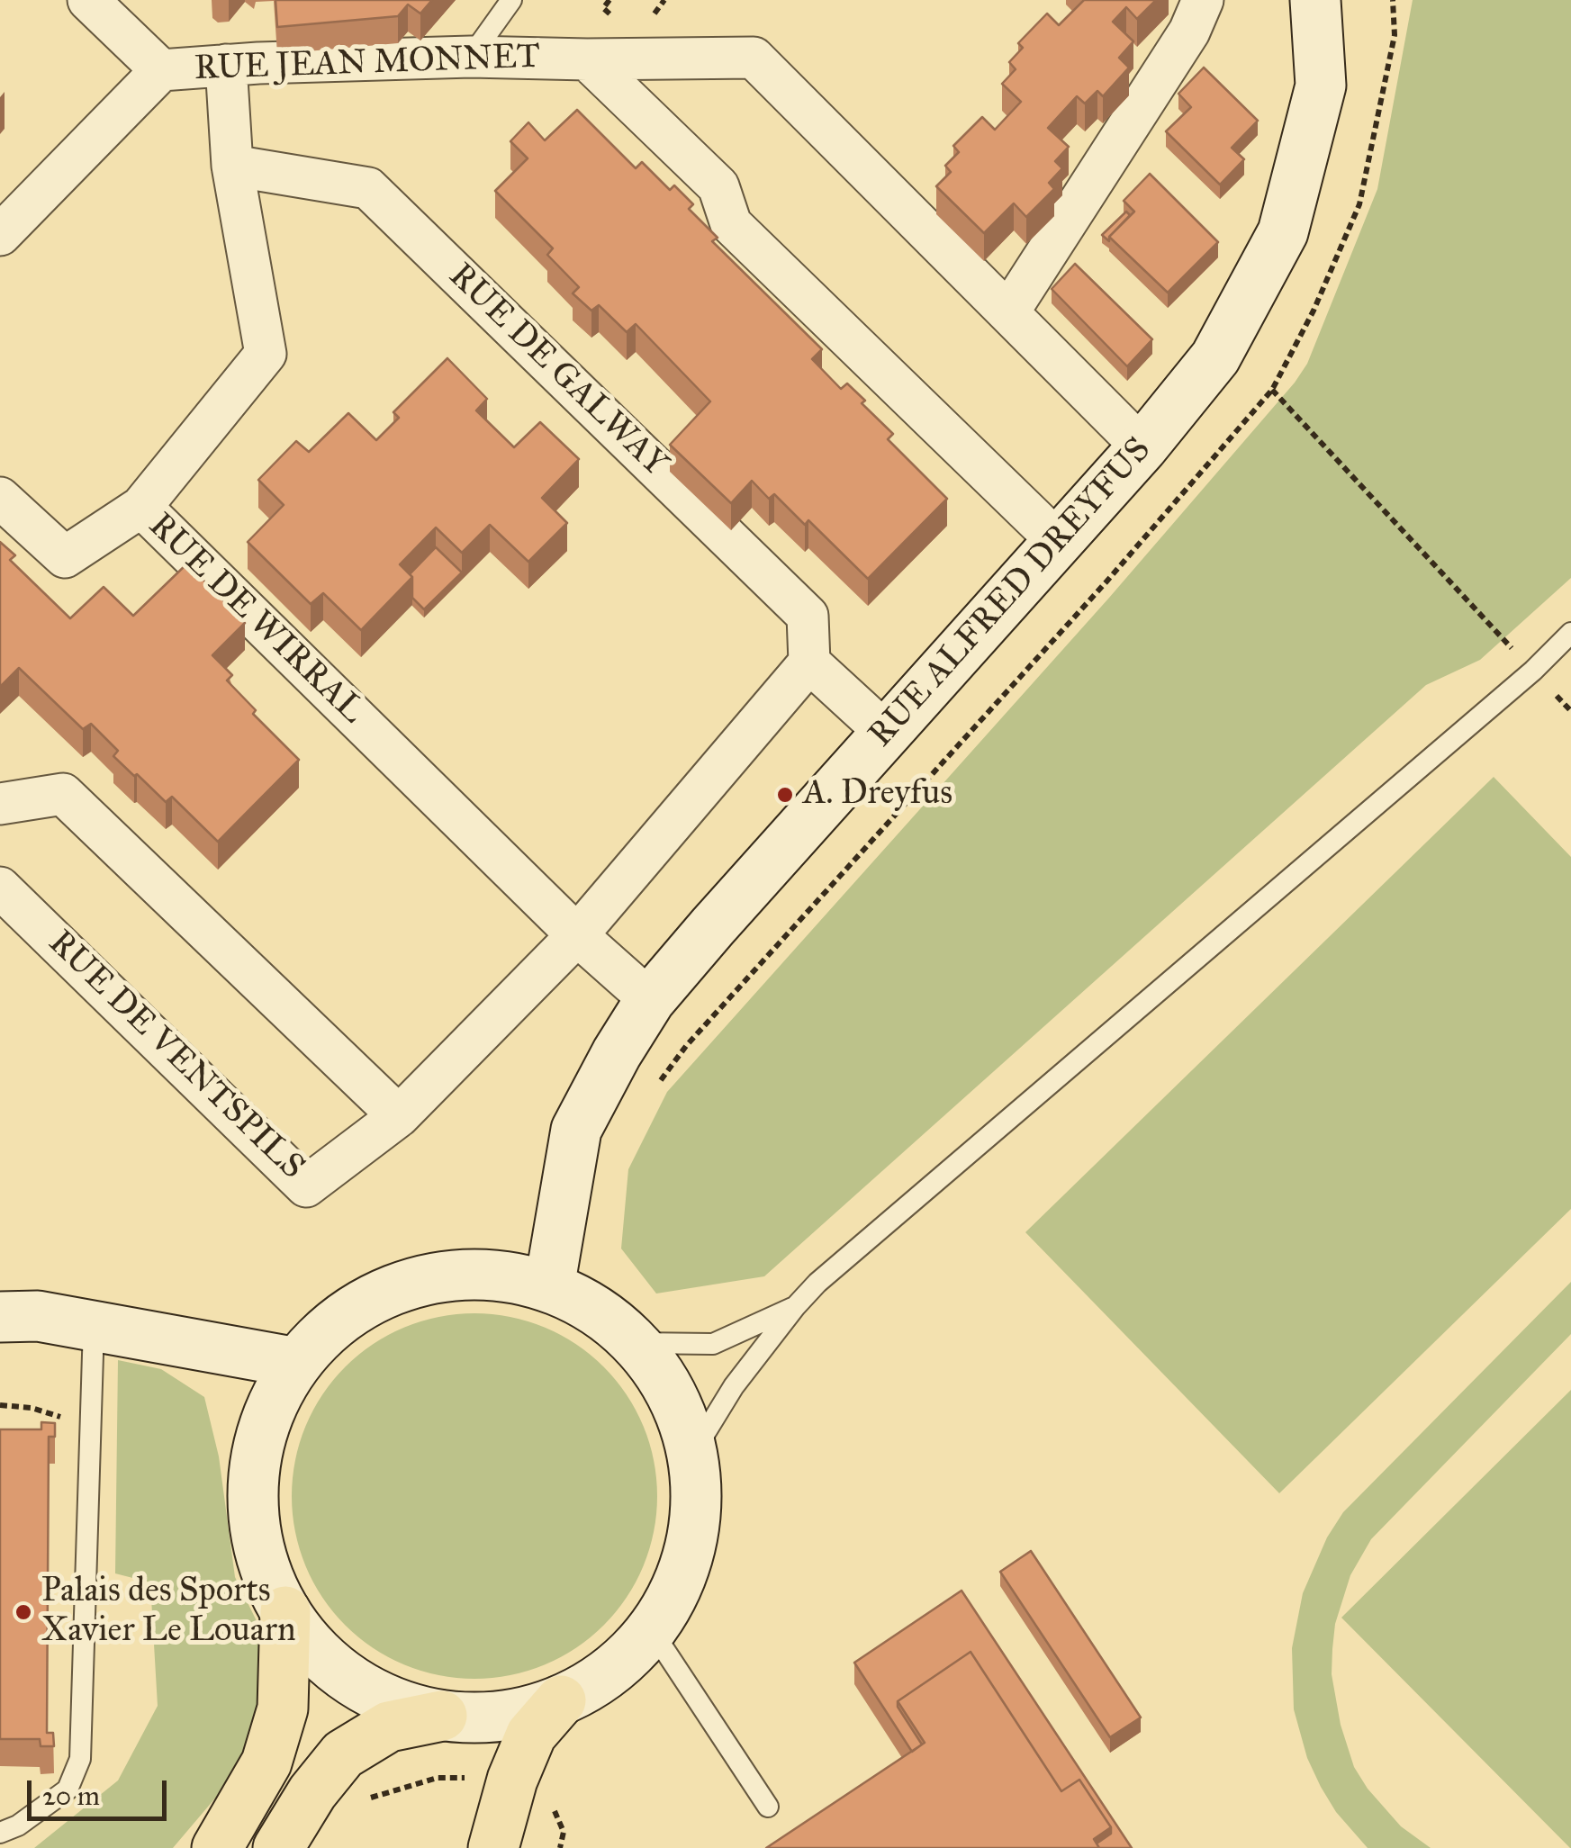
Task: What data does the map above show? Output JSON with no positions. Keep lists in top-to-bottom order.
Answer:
{
  "streets": {
    "main road": ["RUE ALFRED DREYFUS"],
    "street": [
      "RUE JEAN MONNET",
      "RUE DE GALWAY",
      "RUE DE WIRRAL",
      "RUE DE VENTSPILS"
    ]
  },
  "crossings": [
    ["RUE JEAN MONNET", "RUE ALFRED DREYFUS"],
    ["RUE DE GALWAY", "RUE DE WIRRAL"],
    ["RUE DE GALWAY", "RUE DE VENTSPILS"],
    ["RUE ALFRED DREYFUS", "RUE DE WIRRAL"],
    ["RUE DE WIRRAL", "RUE DE VENTSPILS"]
  ],
  "places": ["A. Dreyfus", "Palais des Sports Xavier Le Louarn"],
  "scale_bar": "20 m"
}
